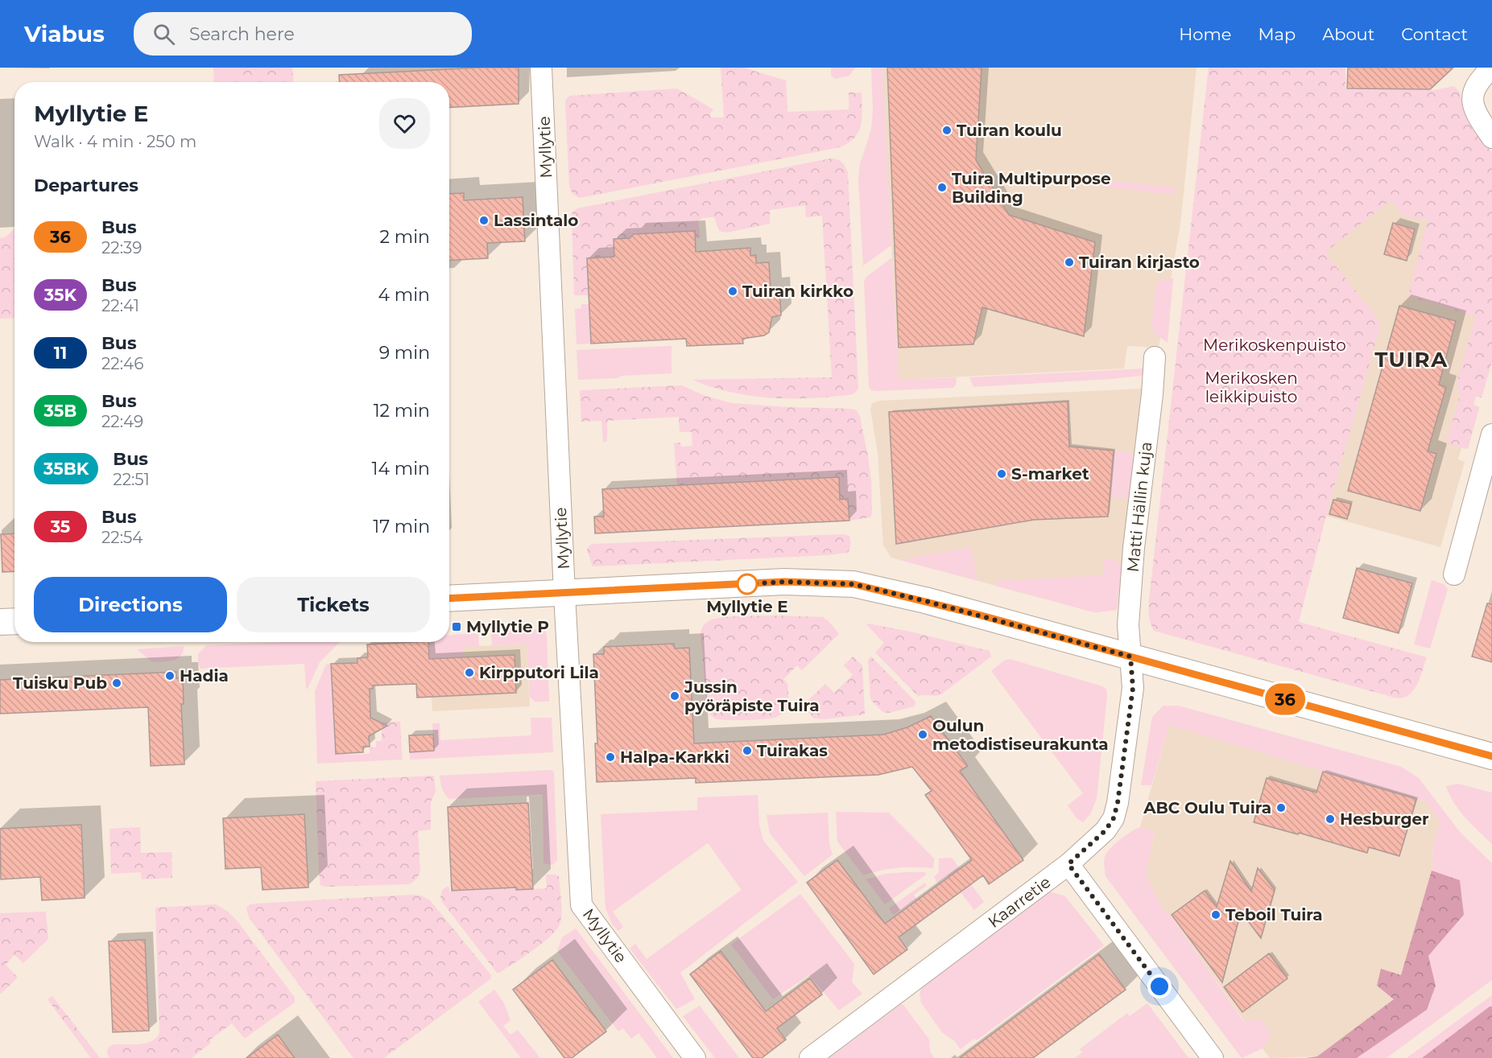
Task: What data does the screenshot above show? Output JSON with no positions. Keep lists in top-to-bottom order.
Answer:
{
  "streets": {
    "street": ["Myllytie", "Matti Hällin kuja", "Kaarretie"]
  },
  "crossings": [
    ["Matti Hällin kuja", "Kaarretie"]
  ],
  "districts": ["TUIRA"],
  "parks": ["Merikoskenpuisto", "Merikosken leikkipuisto"],
  "places": {
    "other": [
      "Tuiran koulu",
      "Tuira Multipurpose Building",
      "Lassintalo",
      "Tuiran kirjasto",
      "Tuiran kirkko",
      "S-market",
      "Myllytie E",
      "Kirpputori Lila",
      "Hadia",
      "Tuisku Pub",
      "Jussin pyöräpiste Tuira",
      "Oulun metodistiseurakunta",
      "Tuirakas",
      "Halpa-Karkki",
      "ABC Oulu Tuira",
      "Hesburger",
      "Teboil Tuira"
    ],
    "transit": ["Myllytie P"]
  },
  "lines": ["bus line 36"],
  "page": {
    "header": "Viabus",
    "search": "Search here",
    "nav": [
      "Home",
      "Map",
      "About",
      "Contact"
    ],
    "on_map": "36",
    "heading": [
      ["Myllytie E", "Walk · 4 min · 250 m"],
      "Departures"
    ],
    "list": [
      {
        "mark": "36",
        "name": "Bus",
        "note": "22:39",
        "value": "2 min"
      },
      {
        "mark": "35K",
        "name": "Bus",
        "note": "22:41",
        "value": "4 min"
      },
      {
        "mark": "11",
        "name": "Bus",
        "note": "22:46",
        "value": "9 min"
      },
      {
        "mark": "35B",
        "name": "Bus",
        "note": "22:49",
        "value": "12 min"
      },
      {
        "mark": "35BK",
        "name": "Bus",
        "note": "22:51",
        "value": "14 min"
      },
      {
        "mark": "35",
        "name": "Bus",
        "note": "22:54",
        "value": "17 min"
      }
    ],
    "buttons": ["Directions", "Tickets"]
  }
}
